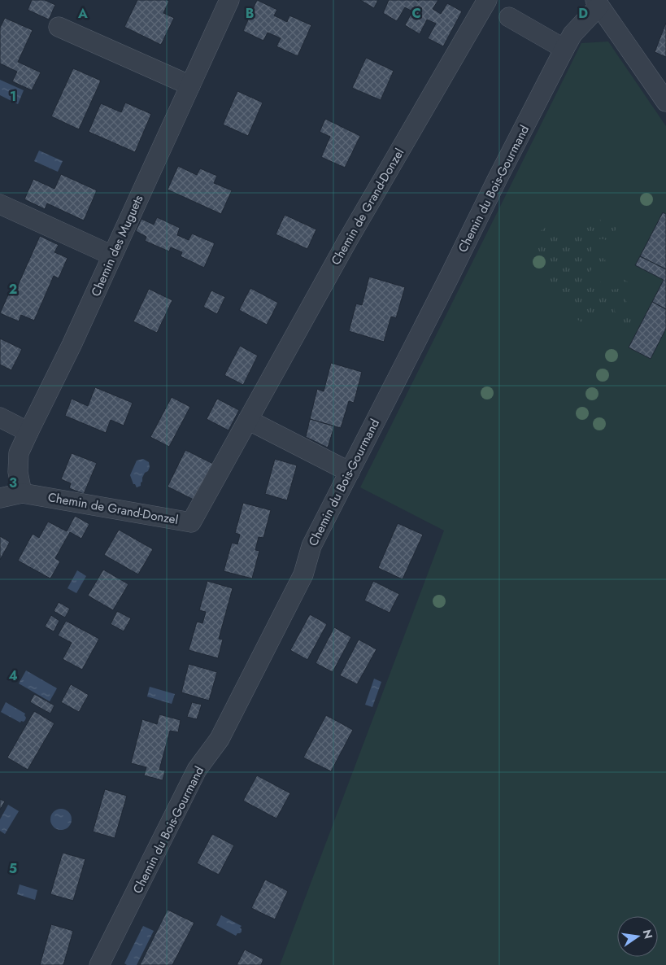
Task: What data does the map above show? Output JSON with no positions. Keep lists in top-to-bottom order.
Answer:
{
  "streets": {
    "street": ["Chemin du Bois-Gourmand", "Chemin de Grand-Donzel", "Chemin des Muguets"]
  },
  "crossings": [
    ["Chemin de Grand-Donzel", "Chemin des Muguets"]
  ],
  "north": "right",
  "grid": {
    "columns": [
      "A",
      "B",
      "C",
      "D"
    ],
    "rows": [
      "1",
      "2",
      "3",
      "4",
      "5"
    ]
  }
}
